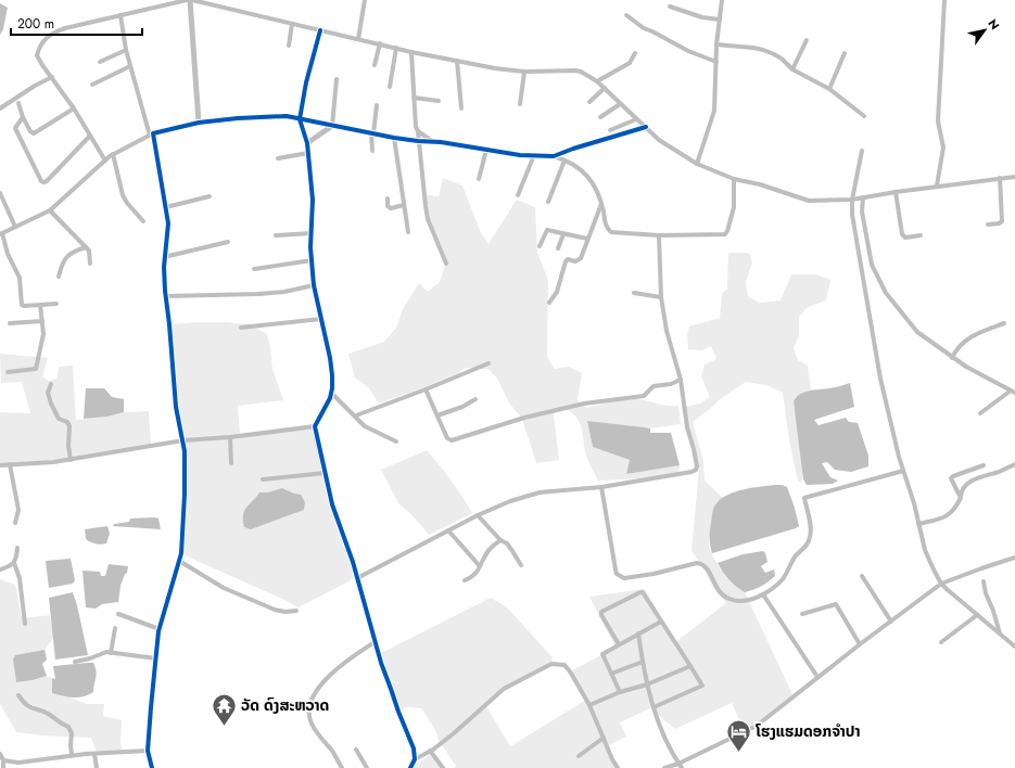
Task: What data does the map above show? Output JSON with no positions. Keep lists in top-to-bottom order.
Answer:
{
  "places": {
    "temple": ["ວັດ ດົງສະຫວາດ"],
    "hotel": ["ໂຮງແຮມດອກຈຳປາ"]
  },
  "scale_bar": "200 m",
  "north": "top right"
}
